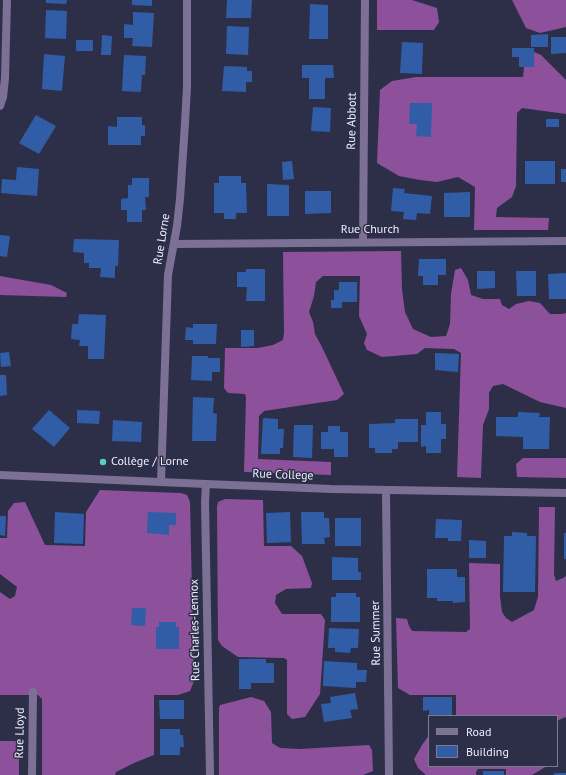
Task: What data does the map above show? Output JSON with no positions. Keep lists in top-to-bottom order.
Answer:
{
  "streets": {
    "street": [
      "Rue Abbott",
      "Rue Church",
      "Rue Lorne",
      "Rue College",
      "Rue Charles-Lennox",
      "Rue Summer",
      "Rue Lloyd"
    ]
  },
  "crossings": [
    ["Rue Abbott", "Rue Church"],
    ["Rue Church", "Rue Lorne"],
    ["Rue Lorne", "Rue College"],
    ["Rue College", "Rue Charles-Lennox"],
    ["Rue College", "Rue Summer"]
  ],
  "places": ["Collège / Lorne"],
  "legend": ["Road", "Building"]
}
